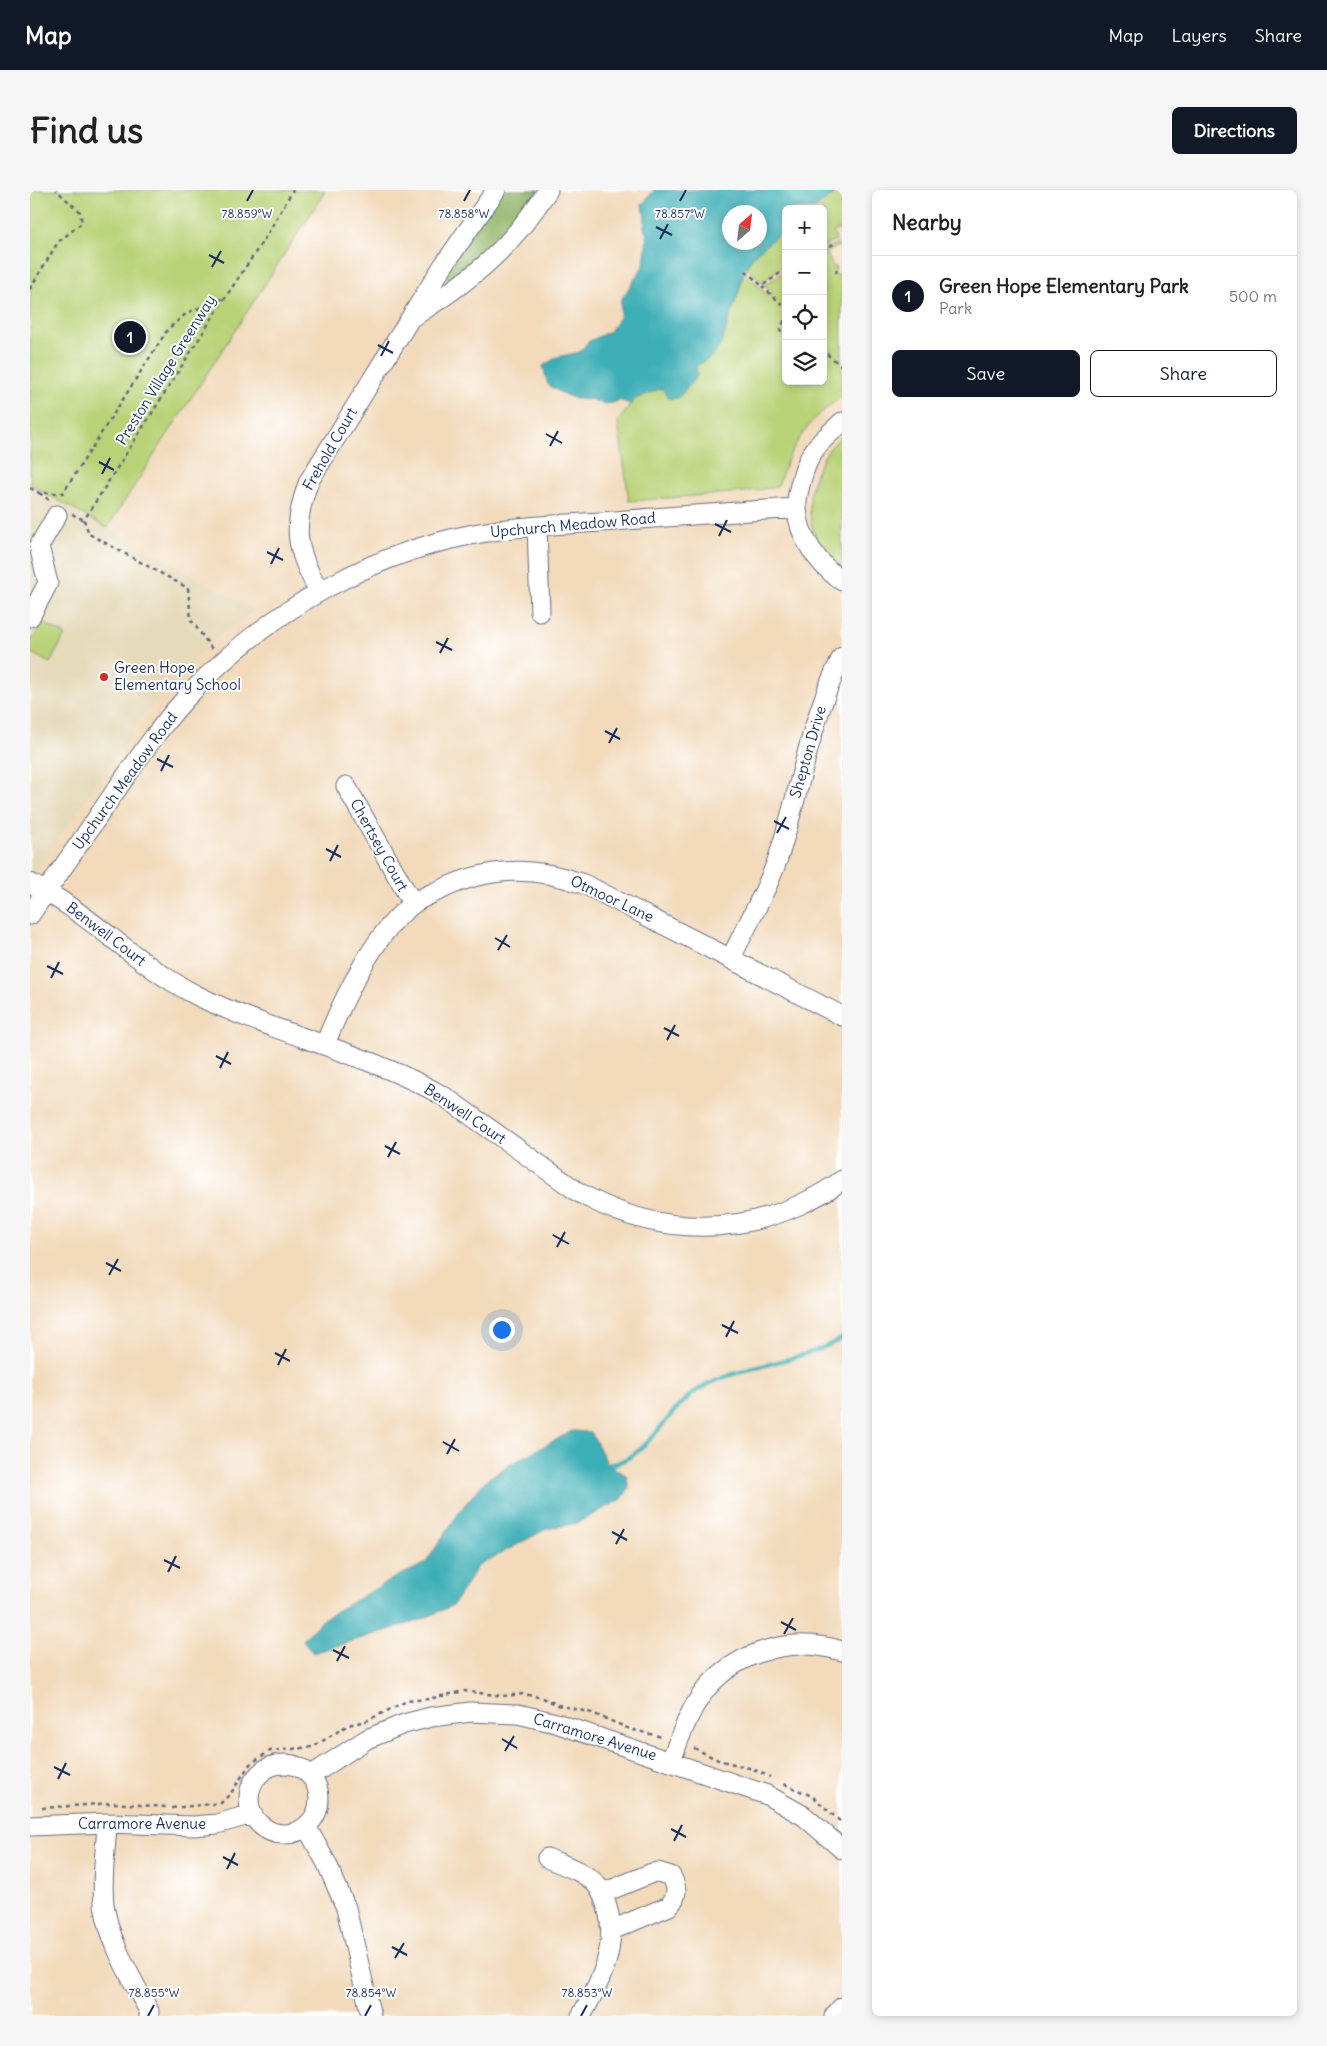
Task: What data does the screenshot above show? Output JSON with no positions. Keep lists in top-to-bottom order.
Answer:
{
  "streets": {
    "street": [
      "Frehold Court",
      "Upchurch Meadow Road",
      "Shepton Drive",
      "Chertsey Court",
      "Otmoor Lane",
      "Benwell Court",
      "Carramore Avenue"
    ],
    "path": ["Preston Village Greenway"]
  },
  "crossings": [
    ["Frehold Court", "Upchurch Meadow Road"],
    ["Upchurch Meadow Road", "Benwell Court"],
    ["Shepton Drive", "Otmoor Lane"],
    ["Chertsey Court", "Otmoor Lane"],
    ["Otmoor Lane", "Benwell Court"]
  ],
  "places": ["Green Hope Elementary School"],
  "north": "top right",
  "page": {
    "header": "Map",
    "nav": ["Map", "Layers", "Share"],
    "buttons": [
      "Directions",
      ["Save", "Share"]
    ],
    "title": "Find us",
    "heading": "Nearby",
    "map_buttons": ["+", "−"],
    "list": [
      {
        "mark": "1",
        "name": "Green Hope Elementary Park",
        "note": "Park",
        "value": "500 m"
      }
    ],
    "pins": "1"
  },
  "coordinates": [
    "78.859°W",
    "78.858°W",
    "78.857°W",
    "78.855°W",
    "78.854°W",
    "78.853°W"
  ]
}
